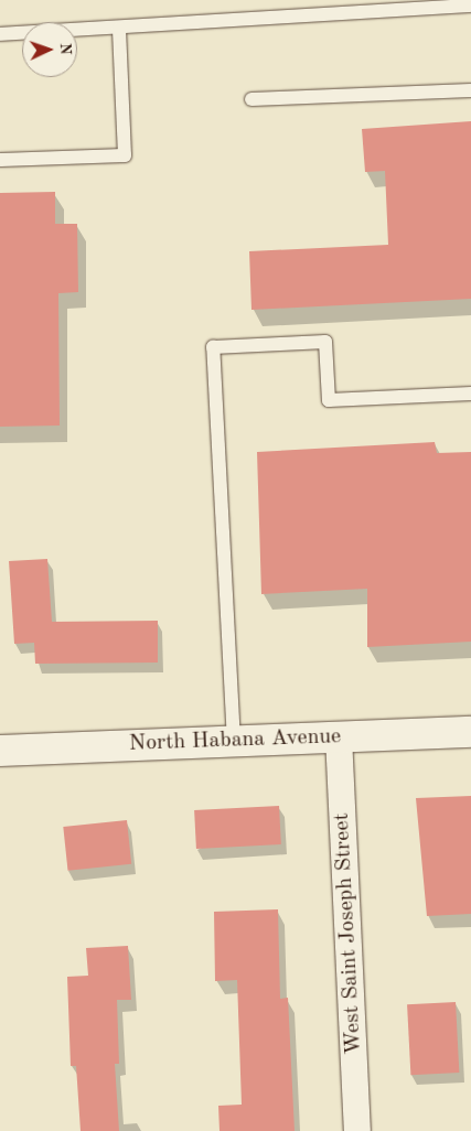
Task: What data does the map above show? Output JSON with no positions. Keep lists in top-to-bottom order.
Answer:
{
  "streets": {
    "street": ["North Habana Avenue", "West Saint Joseph Street"]
  },
  "crossings": [
    ["North Habana Avenue", "West Saint Joseph Street"]
  ],
  "north": "right"
}
